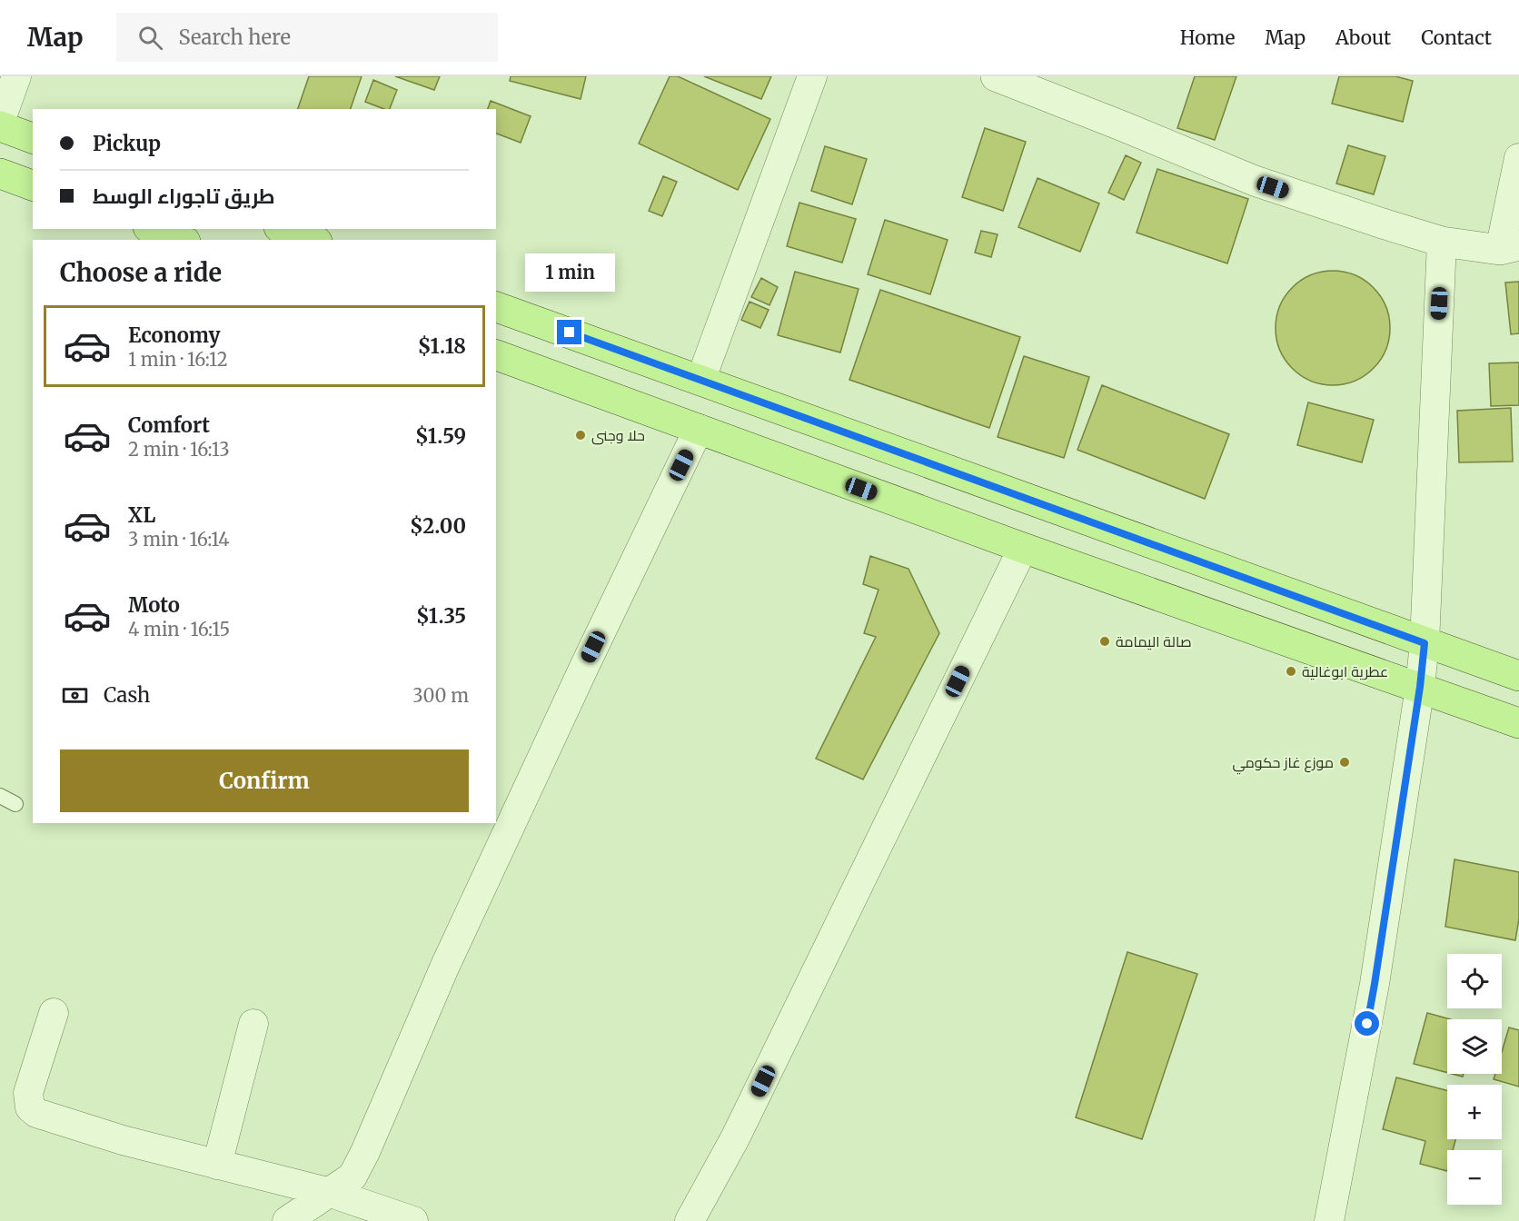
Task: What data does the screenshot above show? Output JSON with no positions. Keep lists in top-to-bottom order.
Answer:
{
  "places": [
    "حلا وجنى",
    "صالة اليمامة",
    "عطرية ابوغالية",
    "موزع غاز حكومي"
  ],
  "page": {
    "header": "Map",
    "search": "Search here",
    "nav": [
      "Home",
      "Map",
      "About",
      "Contact"
    ],
    "banner": ["Pickup", "طريق تاجوراء الوسط"],
    "heading": "Choose a ride",
    "bubble": "1 min",
    "list": [
      {
        "name": "Economy",
        "note": "1 min · 16:12",
        "value": "$1.18"
      },
      {
        "name": "Comfort",
        "note": "2 min · 16:13",
        "value": "$1.59"
      },
      {
        "name": "XL",
        "note": "3 min · 16:14",
        "value": "$2.00"
      },
      {
        "name": "Moto",
        "note": "4 min · 16:15",
        "value": "$1.35"
      }
    ],
    "pay": ["Cash", "300 m"],
    "buttons": "Confirm",
    "map_buttons": ["+", "−"]
  }
}
